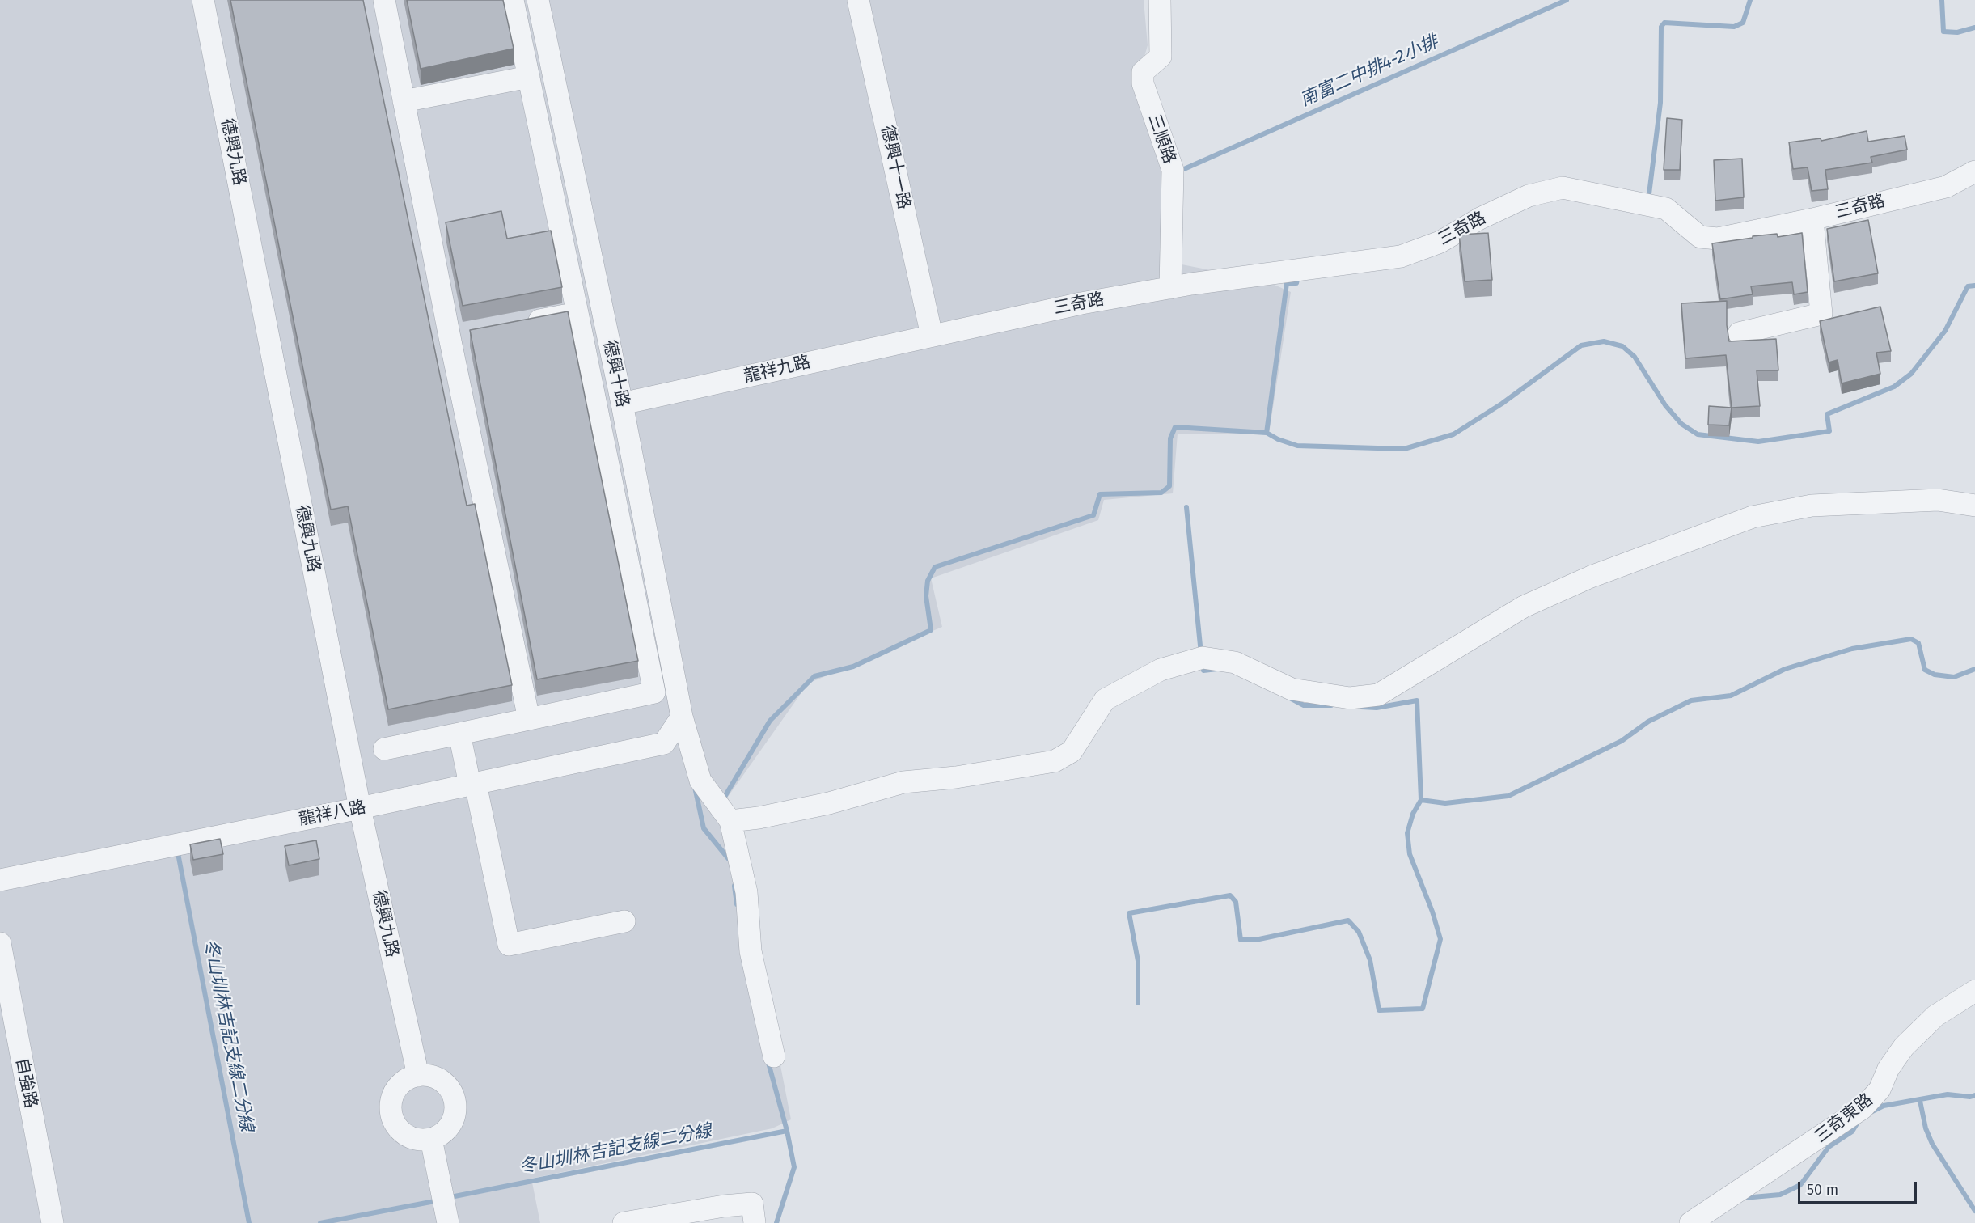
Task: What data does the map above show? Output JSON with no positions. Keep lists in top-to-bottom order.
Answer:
{
  "streets": {
    "street": [
      "三順路",
      "德興九路",
      "德興十一路",
      "三奇路",
      "龍祥九路",
      "德興十路",
      "龍祥八路",
      "自強路",
      "三奇東路"
    ]
  },
  "crossings": [
    ["三順路", "三奇路"],
    ["德興九路", "龍祥八路"],
    ["德興十一路", "三奇路"],
    ["德興十一路", "龍祥九路"],
    ["三奇路", "龍祥九路"],
    ["龍祥九路", "德興十路"],
    ["德興十路", "龍祥八路"]
  ],
  "water": ["南富二中排4-2小排", "冬山圳林吉記支線二分線"],
  "scale_bar": "50 m"
}
